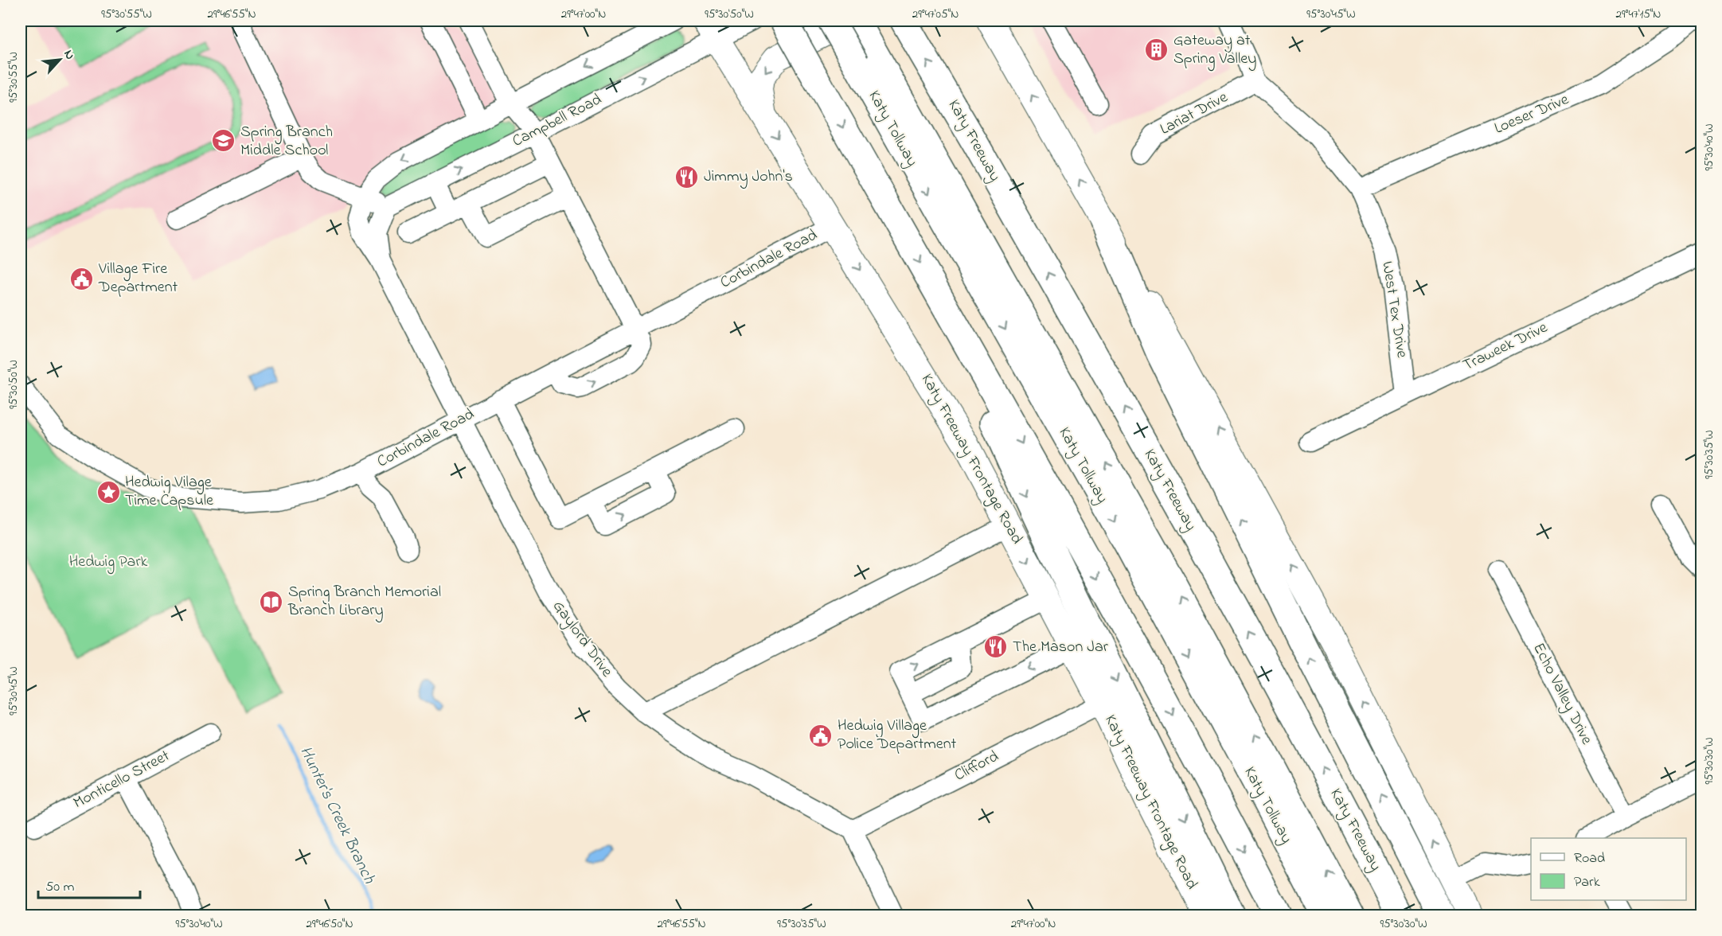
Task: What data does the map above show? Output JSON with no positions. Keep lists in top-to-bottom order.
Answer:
{
  "streets": {
    "highway": ["Katy Tollway", "Katy Freeway"],
    "main road": ["Katy Freeway Frontage Road"],
    "street": [
      "Lariat Drive",
      "Loeser Drive",
      "Campbell Road",
      "Corbindale Road",
      "West Tex Drive",
      "Traweek Drive",
      "Gaylord Drive",
      "Echo Valley Drive",
      "Clifford",
      "Monticello Street"
    ]
  },
  "crossings": [
    ["Lariat Drive", "West Tex Drive"],
    ["Loeser Drive", "West Tex Drive"],
    ["Campbell Road", "Katy Freeway Frontage Road"],
    ["Campbell Road", "Gaylord Drive"],
    ["Corbindale Road", "Katy Freeway Frontage Road"],
    ["Corbindale Road", "Gaylord Drive"],
    ["West Tex Drive", "Traweek Drive"],
    ["Katy Freeway Frontage Road", "Clifford"],
    ["Gaylord Drive", "Clifford"]
  ],
  "one_way": ["Katy Freeway Frontage Road"],
  "water": ["Hunter's Creek Branch"],
  "parks": ["Hedwig Park"],
  "places": {
    "building": ["Gateway at Spring Valley"],
    "school or university": ["Spring Branch Middle School"],
    "restaurant": ["Jimmy John's", "The Mason Jar"],
    "public building": ["Village Fire Department", "Hedwig Village Police Department"],
    "place": ["Hedwig Vilage Time Capsule"],
    "library": ["Spring Branch Memorial Branch Library"]
  },
  "legend": ["Road", "Park"],
  "scale_bar": "50 m",
  "north": "top right",
  "coordinates": [
    "95°30'55\"W",
    "29°46'55\"N",
    "29°47'00\"N",
    "95°30'50\"W",
    "29°47'05\"N",
    "95°30'45\"W",
    "29°47'15\"N",
    "95°30'40\"W",
    "95°30'35\"W",
    "95°30'30\"W",
    "29°46'50\"N"
  ]
}
